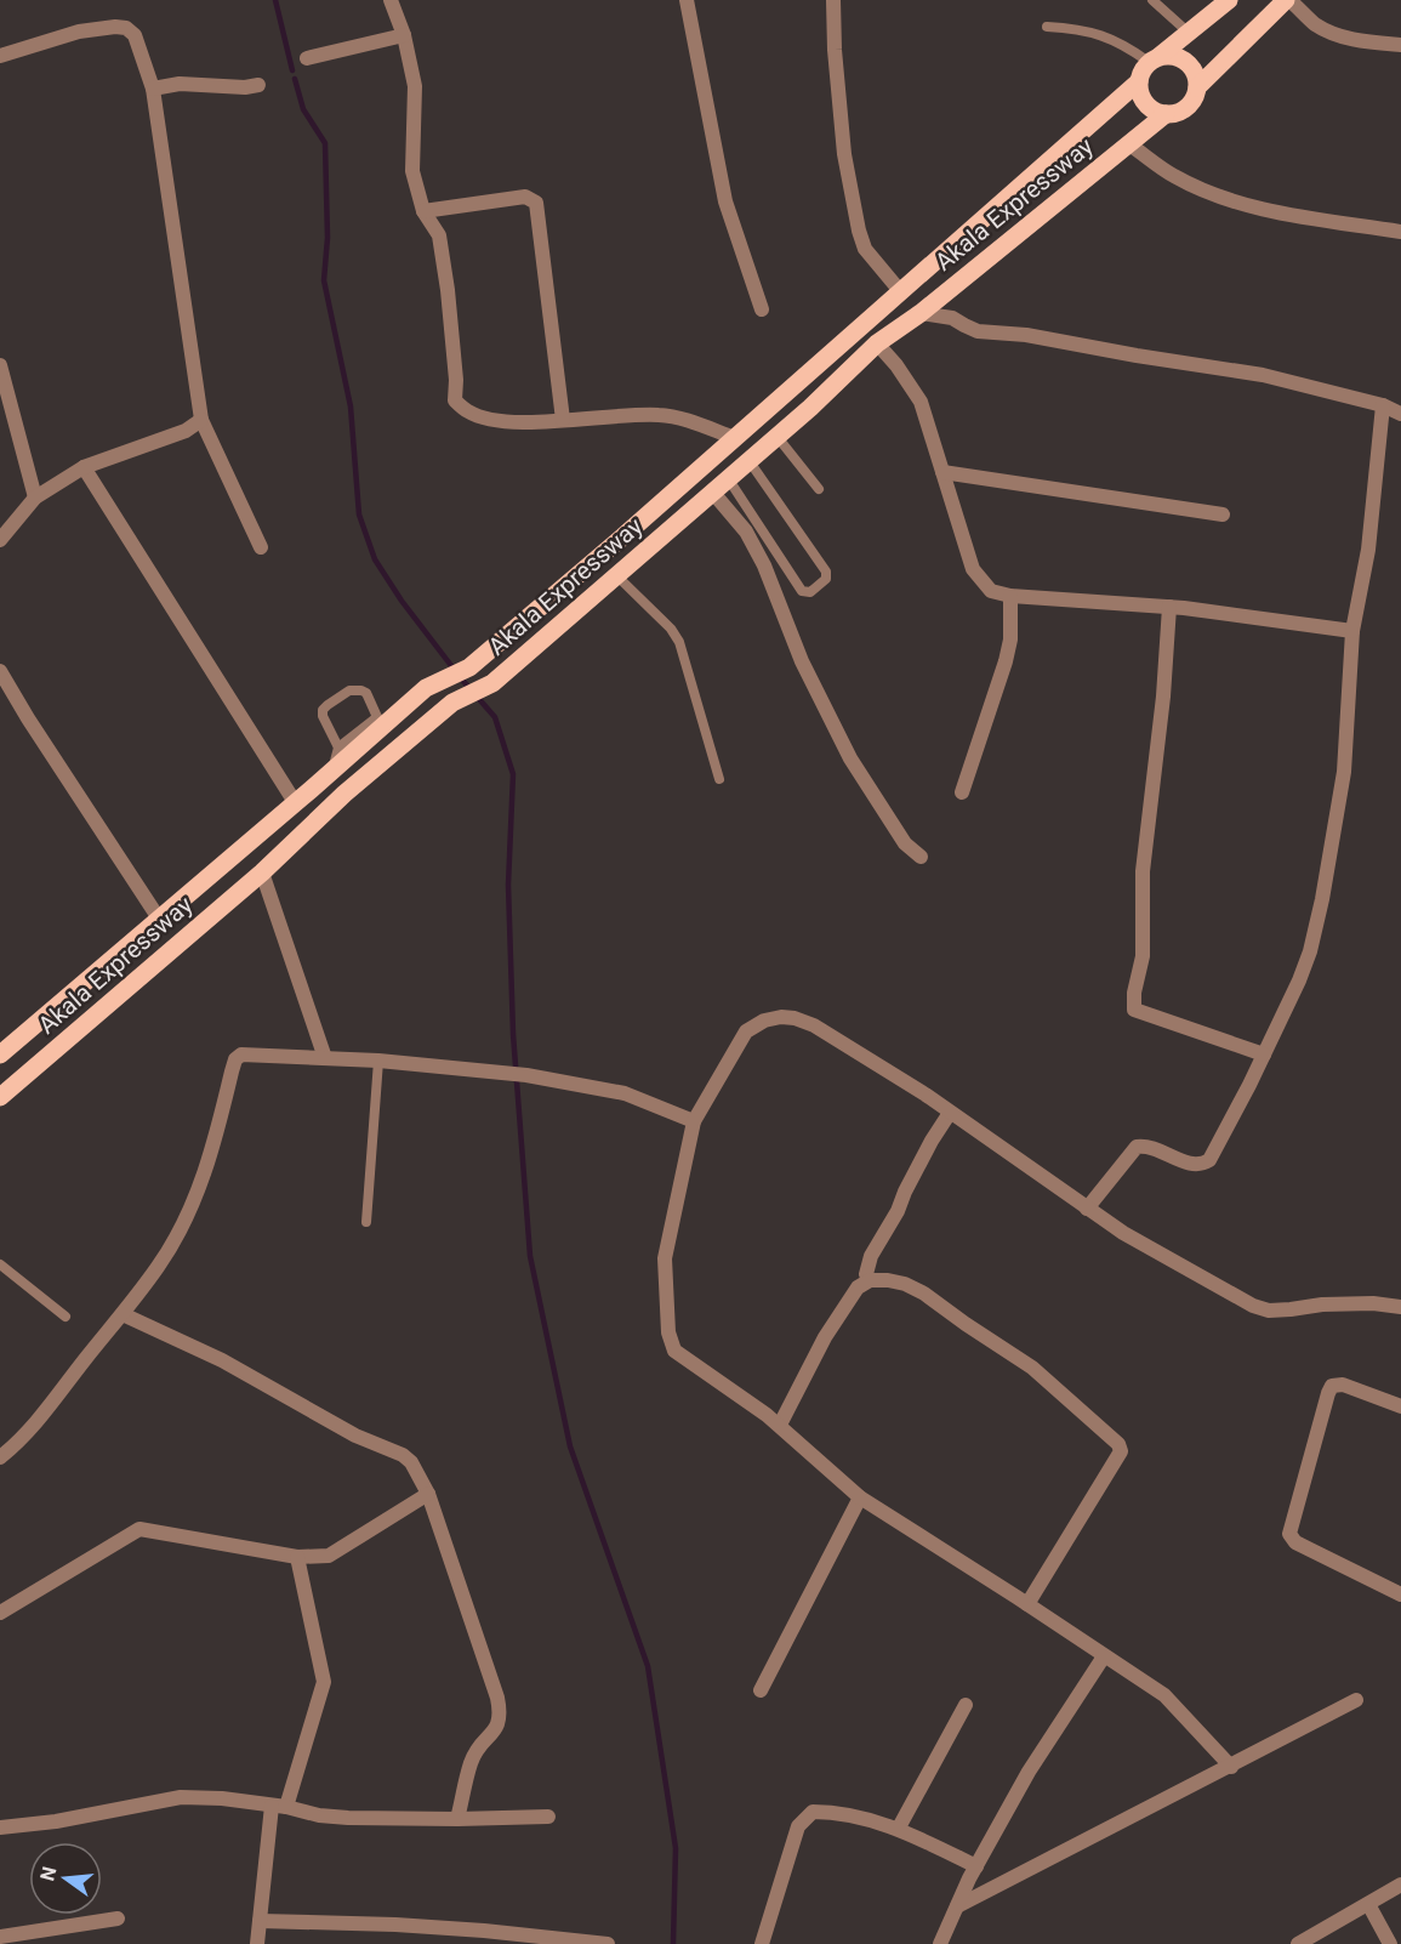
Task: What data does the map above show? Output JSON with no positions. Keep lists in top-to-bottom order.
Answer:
{
  "streets": {
    "main road": ["Akala Expressway"]
  },
  "north": "left"
}
